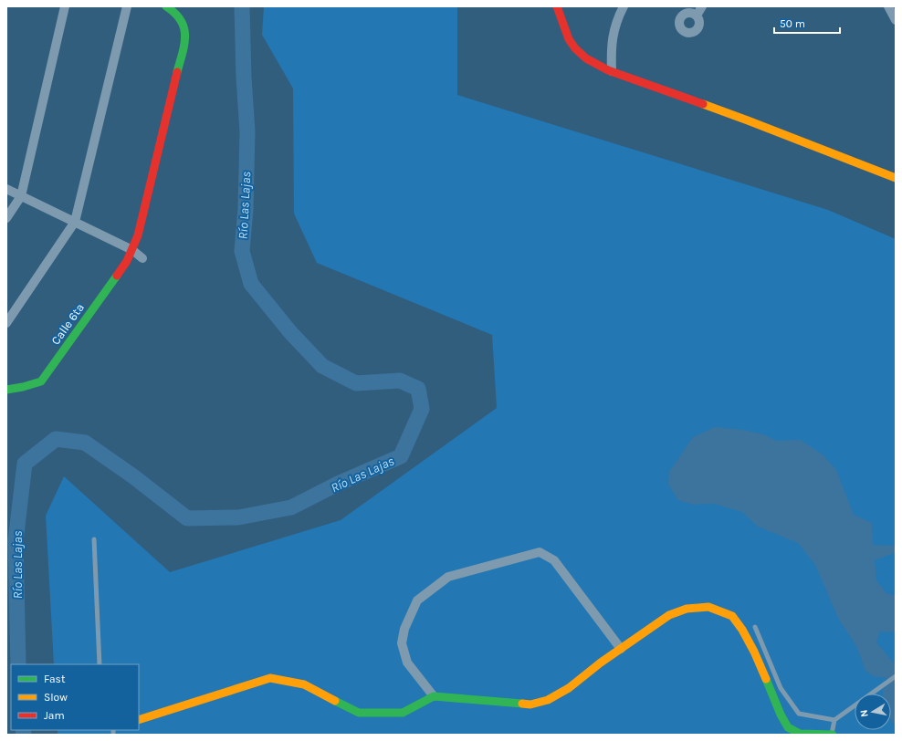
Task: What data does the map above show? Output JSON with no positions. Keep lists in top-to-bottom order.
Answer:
{
  "streets": {
    "street": ["Calle 6ta"]
  },
  "water": ["Río Las Lajas"],
  "legend": ["Fast", "Slow", "Jam"],
  "scale_bar": "50 m",
  "north": "left"
}
